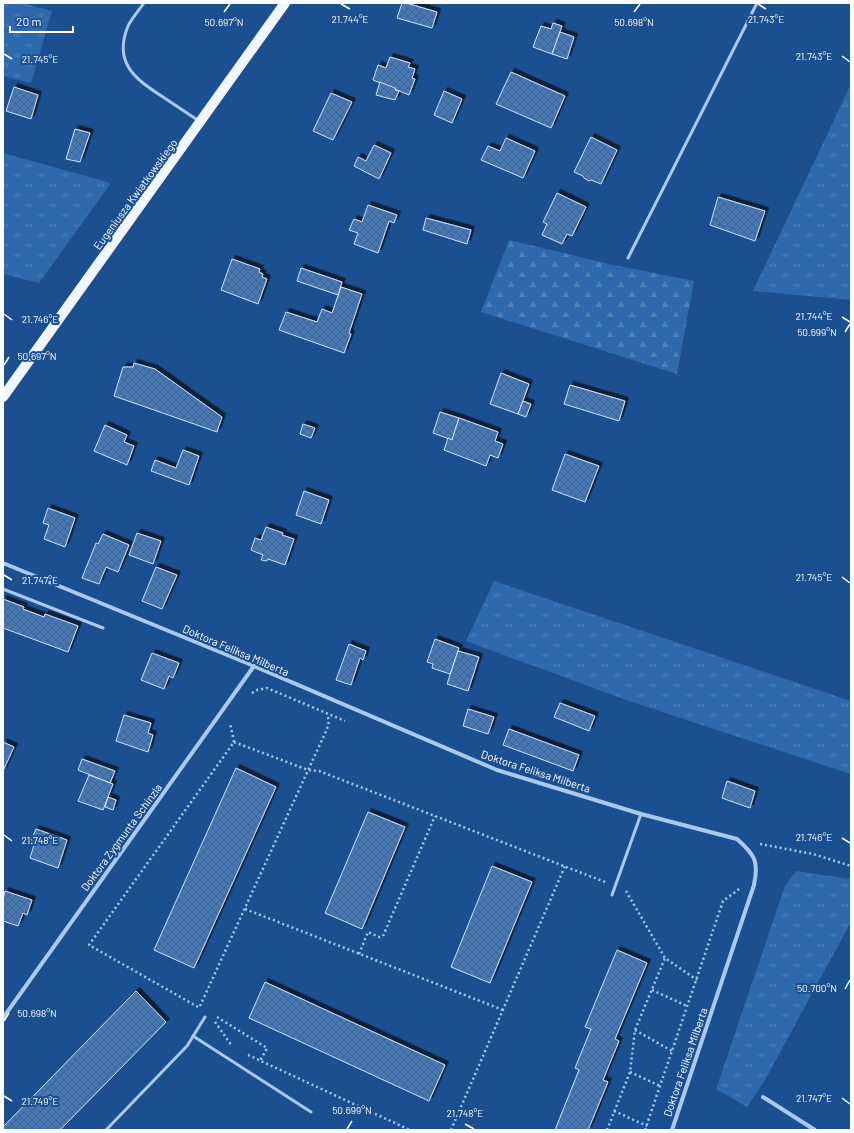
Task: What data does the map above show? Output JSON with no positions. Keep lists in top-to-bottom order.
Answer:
{
  "streets": {
    "main road": ["Eugeniusza Kwiatkowskiego"],
    "street": ["Doktora Feliksa Milberta", "Doktora Zygmunta Schinzla"]
  },
  "crossings": [
    ["Doktora Feliksa Milberta", "Doktora Zygmunta Schinzla"]
  ],
  "scale_bar": "20 m",
  "coordinates": [
    "21.744°E",
    "21.743°E",
    "50.697°N",
    "50.698°N",
    "21.745°E",
    "21.746°E",
    "50.699°N",
    "21.747°E",
    "21.748°E",
    "50.700°N",
    "21.749°E"
  ]
}
